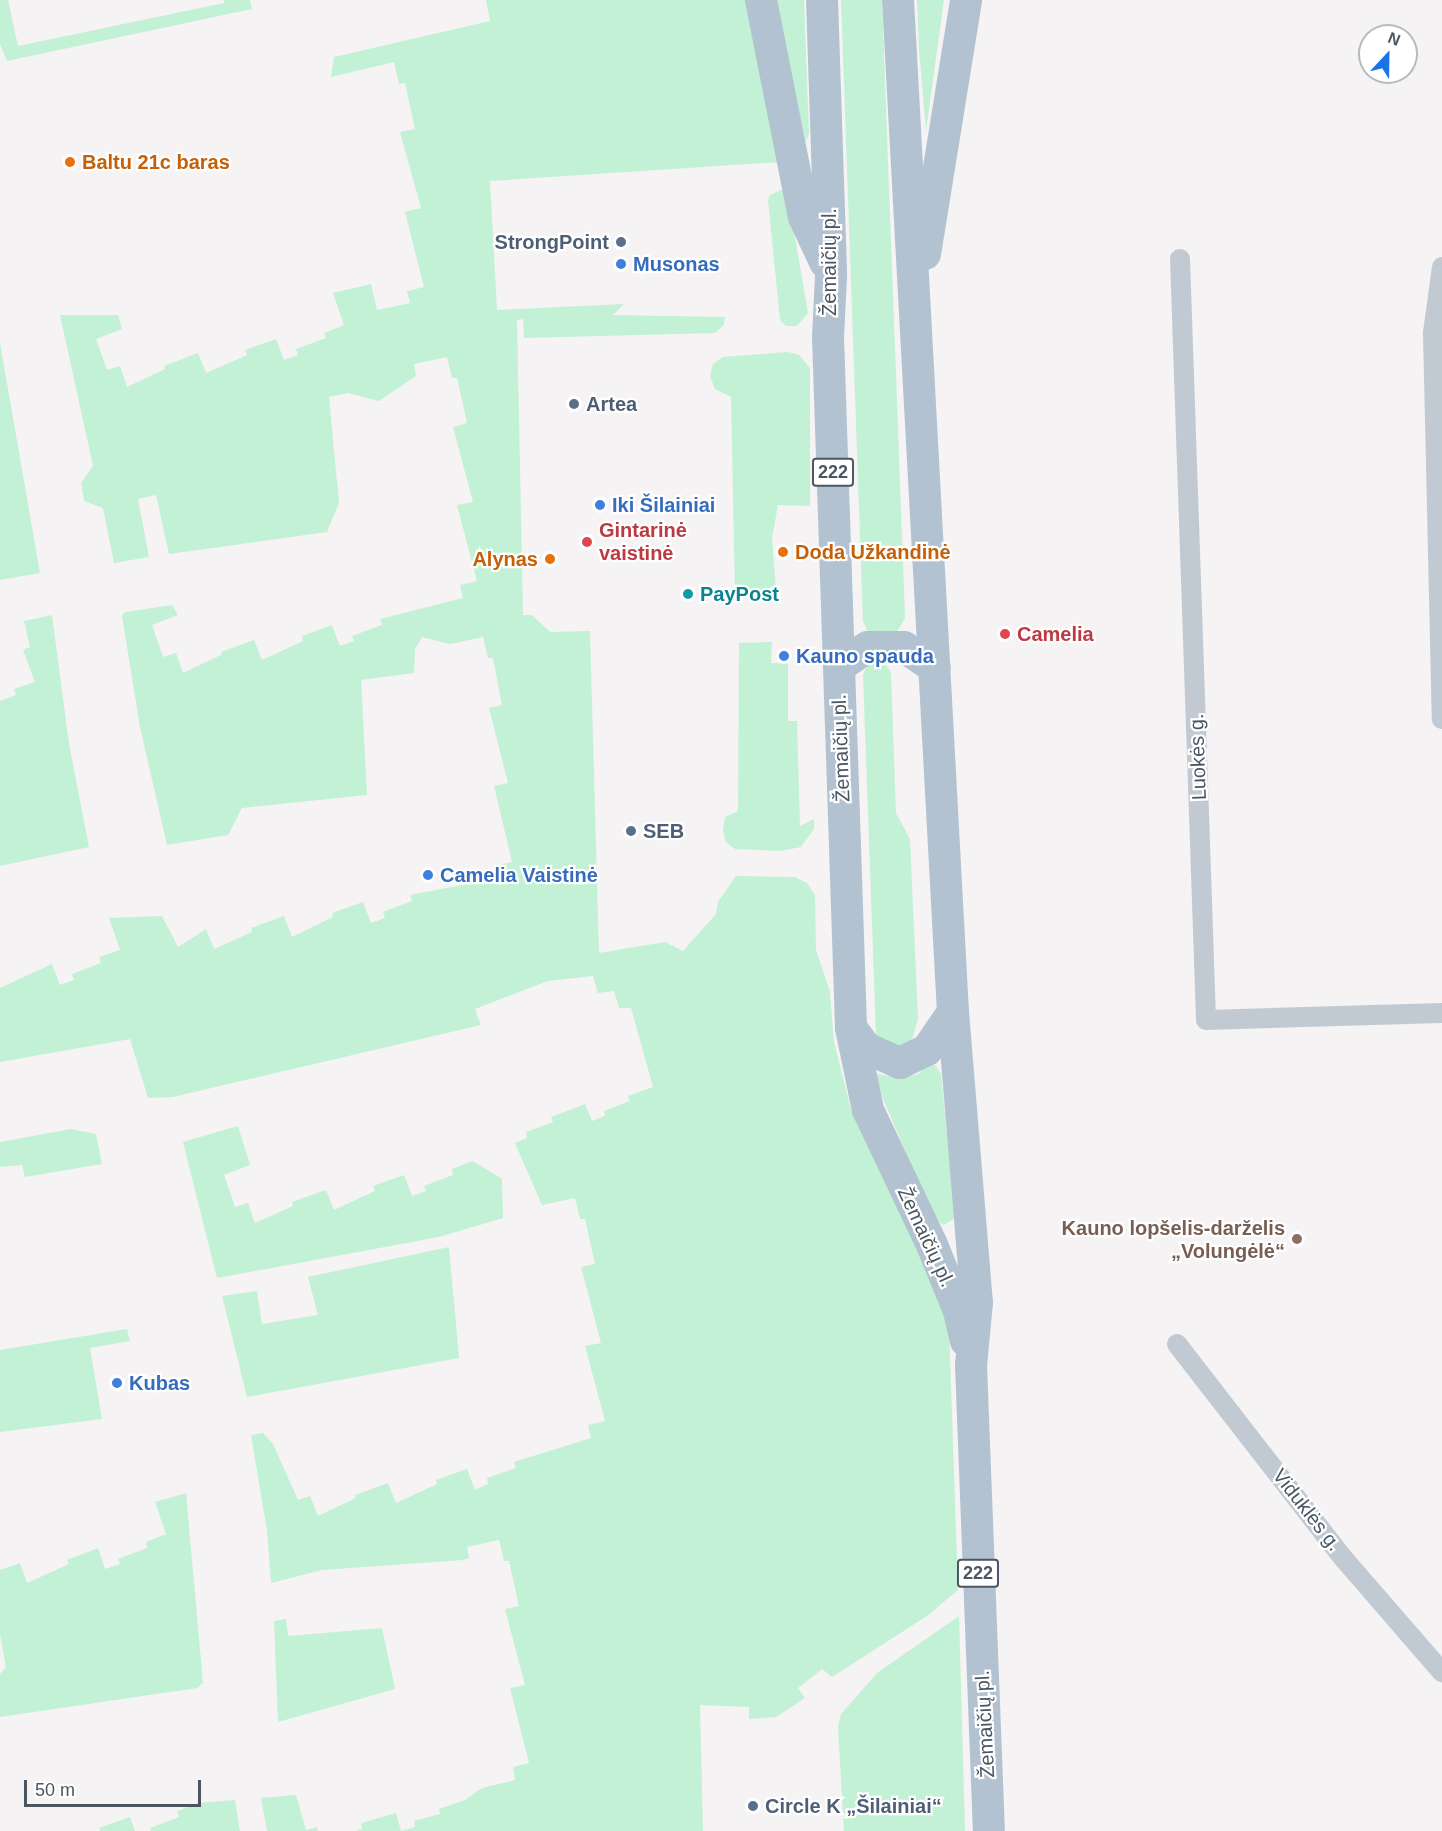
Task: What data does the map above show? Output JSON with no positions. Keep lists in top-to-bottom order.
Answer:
{
  "streets": {
    "main road": ["Žemaičių pl.", "222"],
    "street": ["Luokės g.", "Viduklės g."]
  },
  "places": [
    "Baltu 21c baras",
    "StrongPoint",
    "Musonas",
    "Artea",
    "Iki Šilainiai",
    "Gintarinė vaistinė",
    "Doda Užkandinė",
    "Alynas",
    "PayPost",
    "Camelia",
    "Kauno spauda",
    "SEB",
    "Camelia Vaistinė",
    "Kauno lopšelis-darželis „Volungėlė“",
    "Kubas",
    "Circle K „Šilainiai“"
  ],
  "scale_bar": "50 m",
  "north": "top"
}
